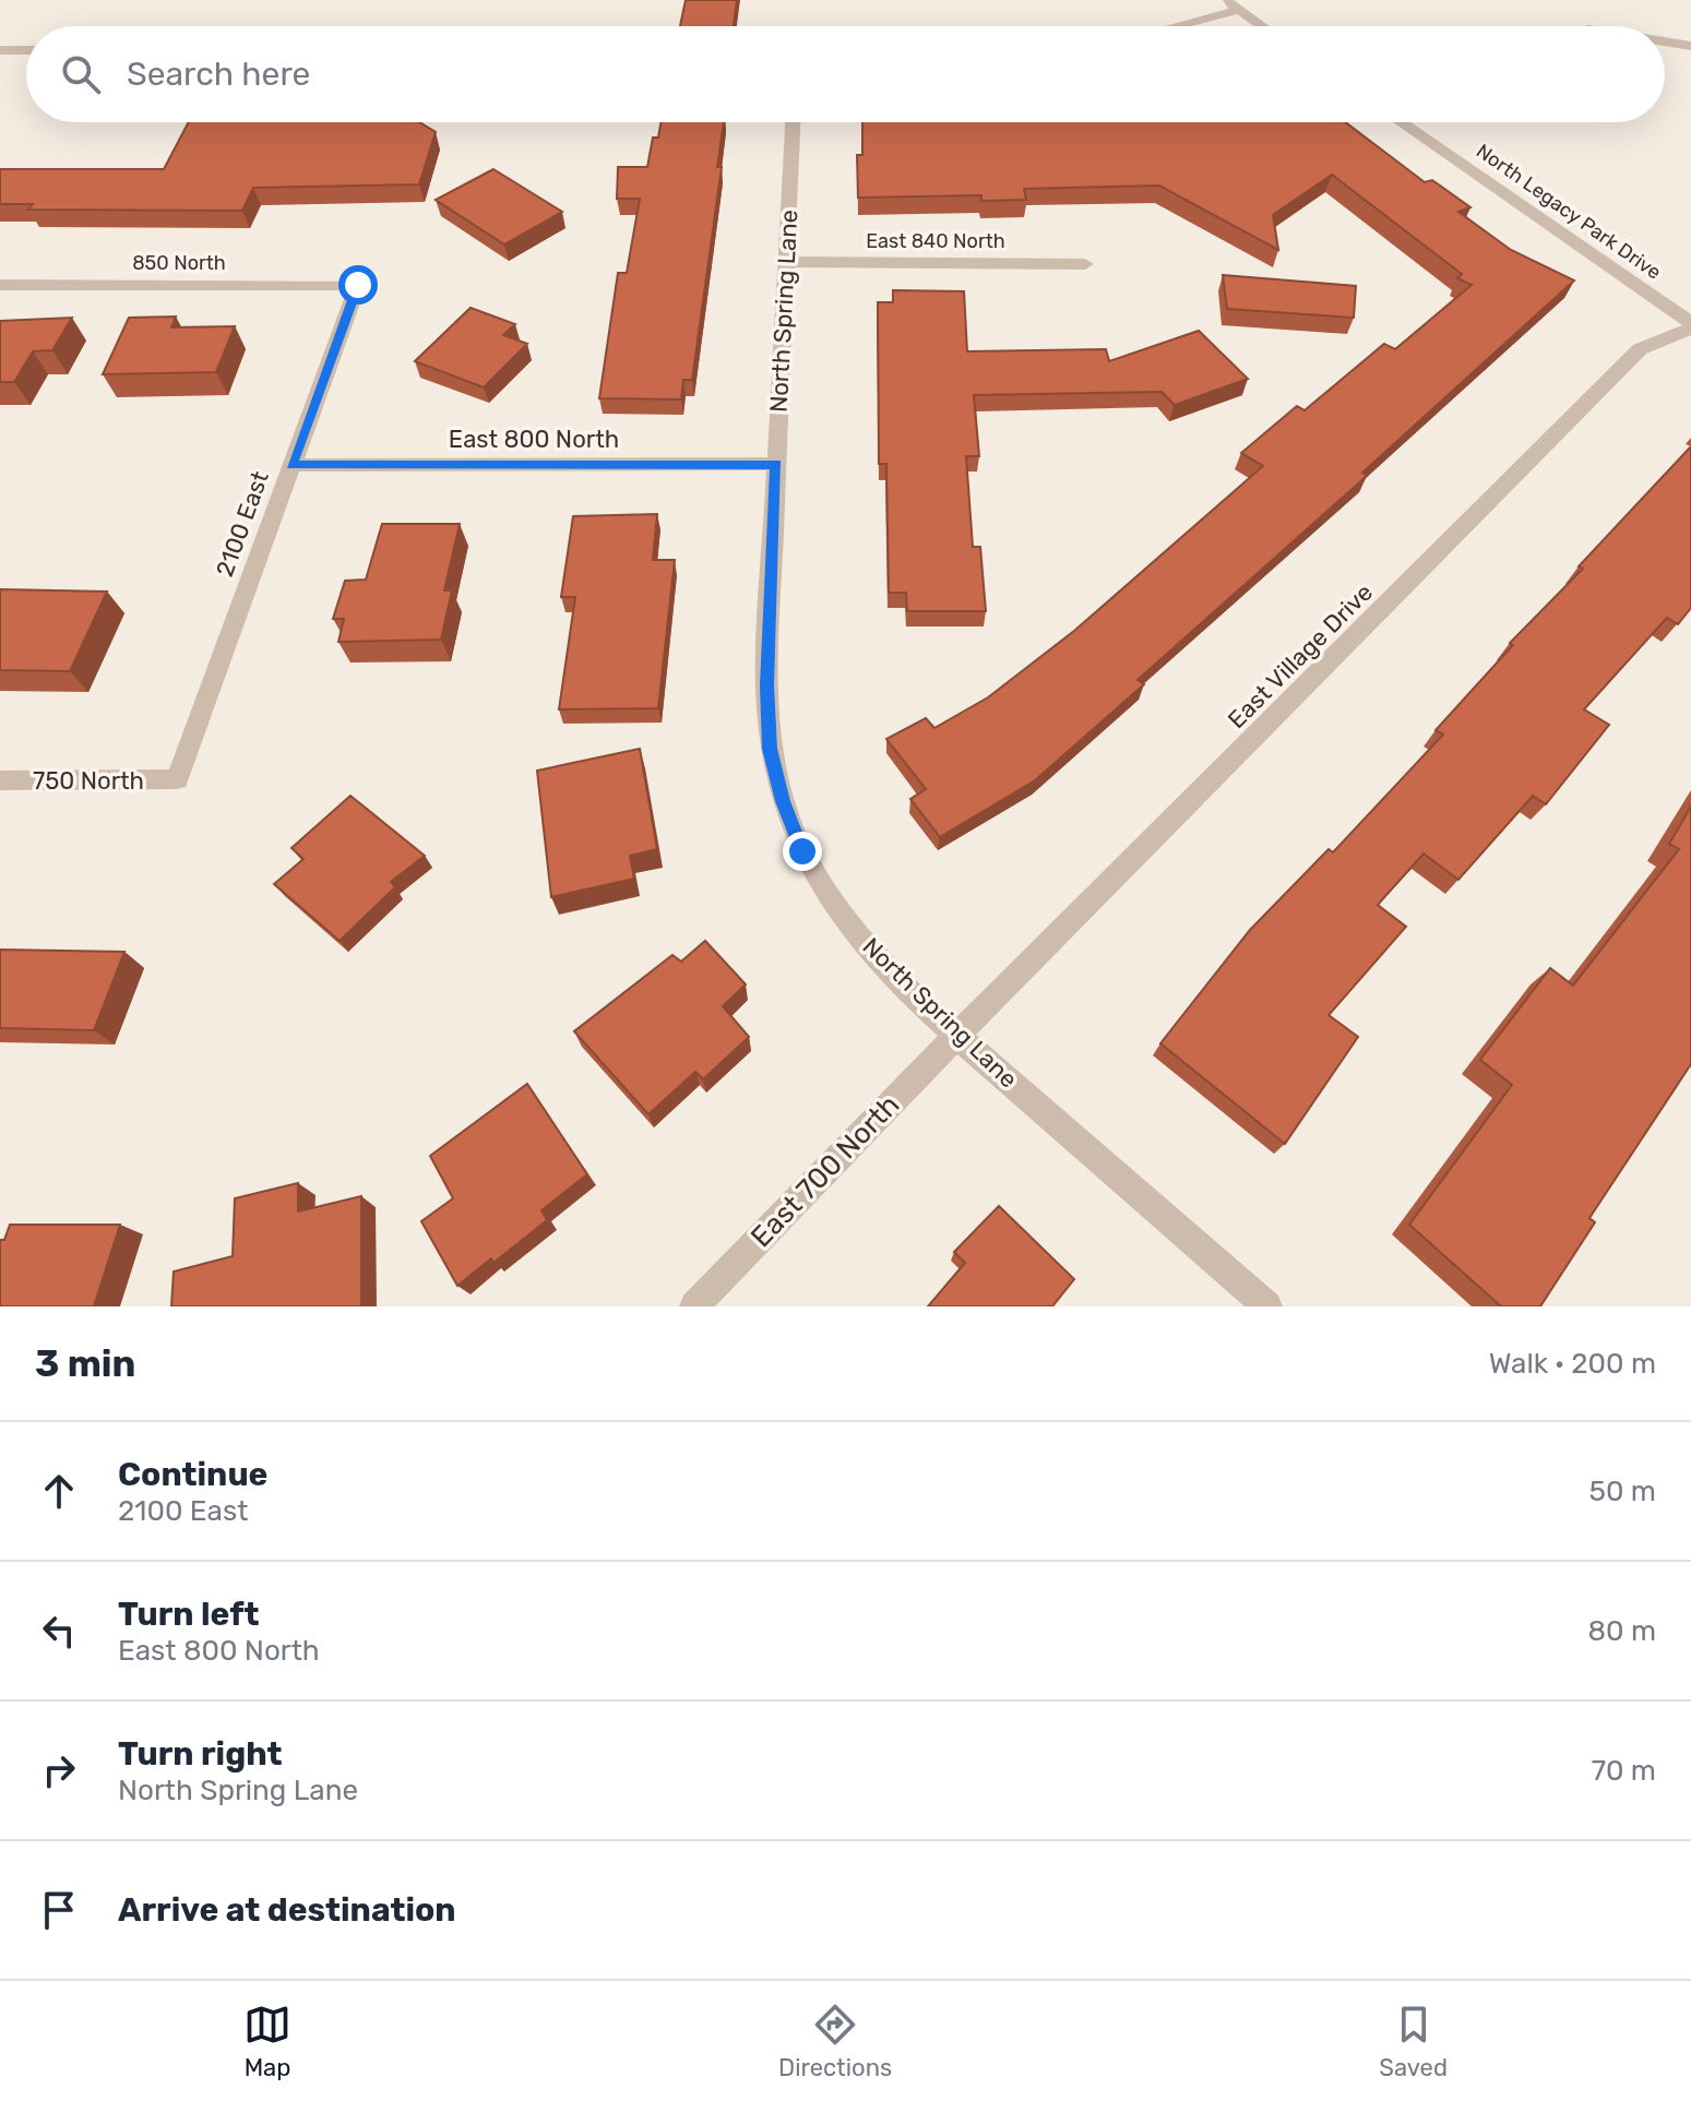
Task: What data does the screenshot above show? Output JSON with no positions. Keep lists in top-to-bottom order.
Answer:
{
  "streets": {
    "street": [
      "North Legacy Park Drive",
      "East 840 North",
      "850 North",
      "North Spring Lane",
      "East 800 North",
      "2100 East",
      "East Village Drive",
      "750 North",
      "East 700 North"
    ]
  },
  "crossings": [
    ["North Legacy Park Drive", "East Village Drive"],
    ["East 840 North", "North Spring Lane"],
    ["850 North", "2100 East"],
    ["North Spring Lane", "East 800 North"],
    ["North Spring Lane", "East Village Drive"],
    ["North Spring Lane", "East 700 North"],
    ["East 800 North", "2100 East"],
    ["2100 East", "750 North"],
    ["East Village Drive", "East 700 North"]
  ],
  "page": {
    "search": "Search here",
    "heading": ["3 min", "Walk · 200 m"],
    "list": [
      ["Continue", "2100 East", "50 m"],
      ["Turn left", "East 800 North", "80 m"],
      ["Turn right", "North Spring Lane", "70 m"],
      "Arrive at destination"
    ],
    "nav": ["Map", "Directions", "Saved"]
  }
}
